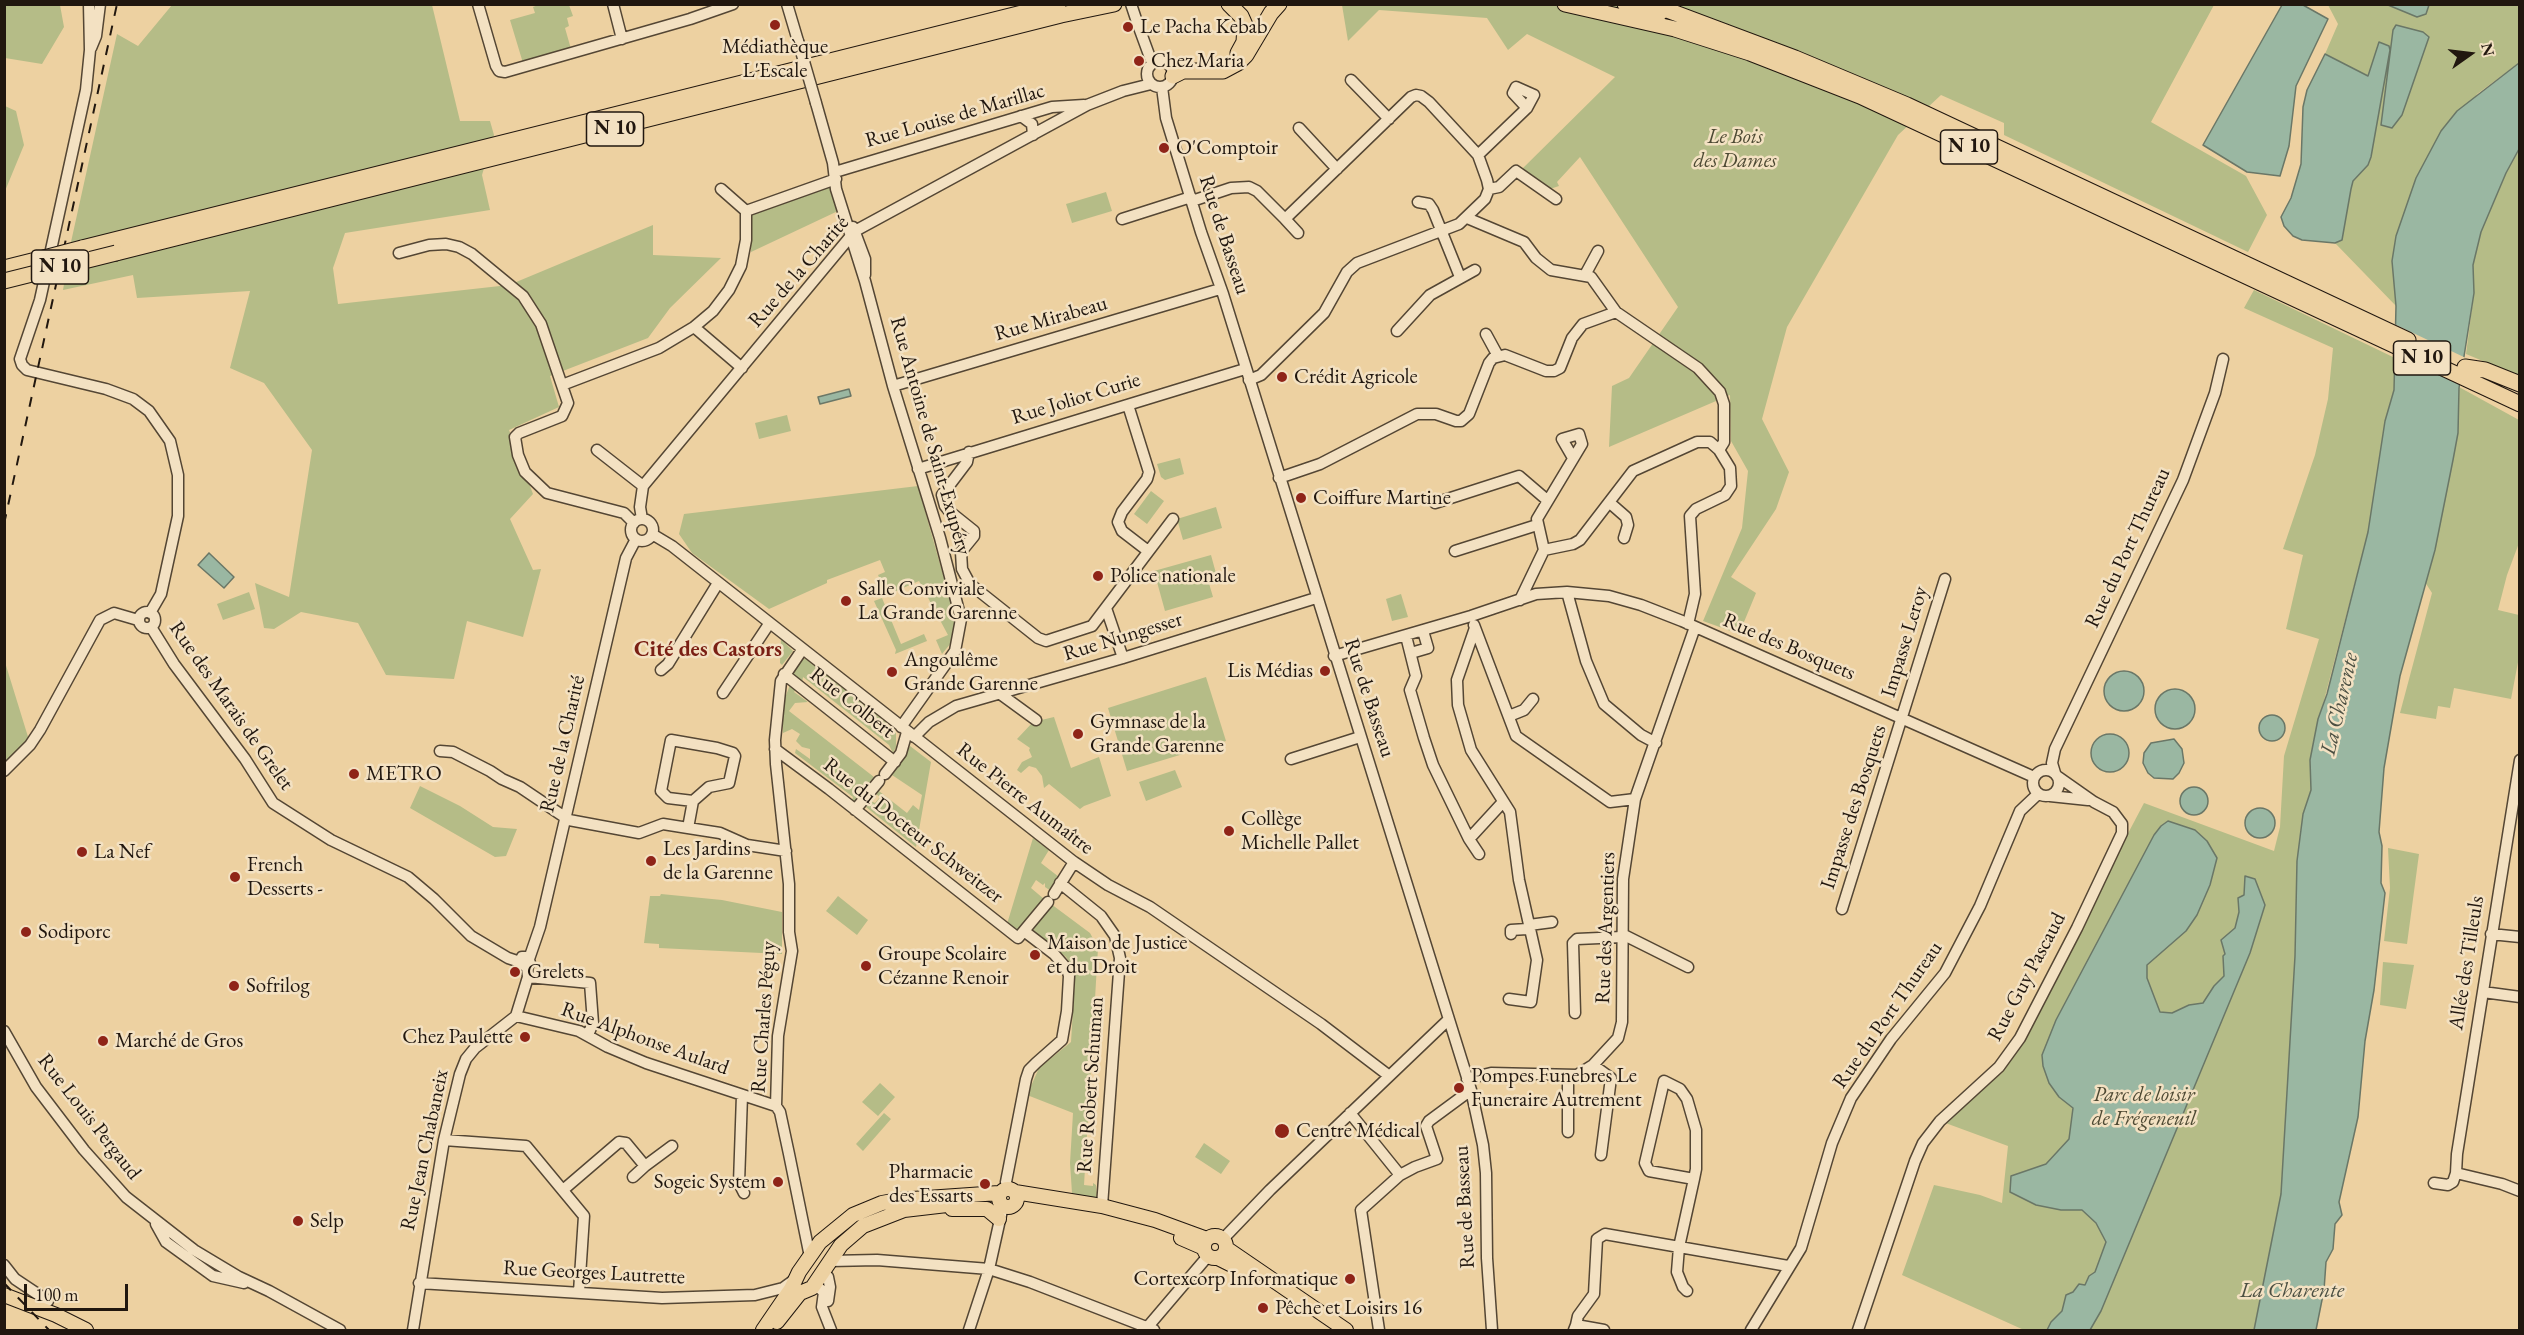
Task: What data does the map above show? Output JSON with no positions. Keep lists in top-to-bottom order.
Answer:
{
  "streets": {
    "highway": ["N 10"],
    "street": [
      "Rue Louise de Marillac",
      "Rue de Basseau",
      "Rue de la Charité",
      "Rue Mirabeau",
      "Rue Joliot Curie",
      "Rue Antoine de Saint-Exupéry",
      "Rue du Port Thureau",
      "Rue Nungesser",
      "Impasse Leroy",
      "Rue des Bosquets",
      "Rue Colbert",
      "Rue des Marais de Grelet",
      "Rue Pierre Aumaître",
      "Impasse des Bosquets",
      "Rue du Docteur Schweitzer",
      "Rue des Argentiers",
      "Allée des Tilleuls",
      "Rue Guy Pascaud",
      "Rue Charles Péguy",
      "Rue Alphonse Aulard",
      "Rue Robert Schuman",
      "Rue Louis Pergaud",
      "Rue Jean Chabaneix",
      "Rue Georges Lautrette"
    ]
  },
  "crossings": [
    ["Rue Louise de Marillac", "Rue de la Charité"],
    ["Rue Louise de Marillac", "Rue Antoine de Saint-Exupéry"],
    ["Rue de Basseau", "Rue de la Charité"],
    ["Rue de Basseau", "Rue Mirabeau"],
    ["Rue de Basseau", "Rue Joliot Curie"],
    ["Rue de Basseau", "Rue Nungesser"],
    ["Rue de Basseau", "Rue des Bosquets"],
    ["Rue de Basseau", "Rue des Argentiers"],
    ["Rue de la Charité", "Rue Antoine de Saint-Exupéry"],
    ["Rue de la Charité", "Rue des Marais de Grelet"],
    ["Rue de la Charité", "Rue Pierre Aumaître"],
    ["Rue Mirabeau", "Rue Antoine de Saint-Exupéry"],
    ["Rue Joliot Curie", "Rue Antoine de Saint-Exupéry"],
    ["Rue Antoine de Saint-Exupéry", "Rue Nungesser"],
    ["Rue Antoine de Saint-Exupéry", "Rue Pierre Aumaître"],
    ["Rue du Port Thureau", "Rue des Bosquets"],
    ["Rue du Port Thureau", "Rue Guy Pascaud"],
    ["Rue Nungesser", "Rue Pierre Aumaître"],
    ["Impasse Leroy", "Rue des Bosquets"],
    ["Impasse Leroy", "Impasse des Bosquets"],
    ["Rue des Bosquets", "Impasse des Bosquets"],
    ["Rue des Bosquets", "Rue des Argentiers"],
    ["Rue des Bosquets", "Rue Guy Pascaud"],
    ["Rue Colbert", "Rue Charles Péguy"],
    ["Rue Pierre Aumaître", "Rue Charles Péguy"],
    ["Rue du Docteur Schweitzer", "Rue Charles Péguy"],
    ["Rue Charles Péguy", "Rue Alphonse Aulard"],
    ["Rue Alphonse Aulard", "Rue Jean Chabaneix"],
    ["Rue Jean Chabaneix", "Rue Georges Lautrette"]
  ],
  "districts": ["Cité des Castors"],
  "water": ["La Charente"],
  "parks": ["Le Bois des Dames", "Parc de loisir de Frégeneuil"],
  "places": [
    "Médiathèque L'Escale",
    "Le Pacha Kebab",
    "Chez Maria",
    "O'Comptoir",
    "Crédit Agricole",
    "Coiffure Martine",
    "Police nationale",
    "Salle Conviviale La Grande Garenne",
    "Lis Médias",
    "Angoulême Grande Garenne",
    "Gymnase de la Grande Garenne",
    "METRO",
    "Collège Michelle Pallet",
    "La Nef",
    "Les Jardins de la Garenne",
    "French Desserts -",
    "Sodiporc",
    "Maison de Justice et du Droit",
    "Groupe Scolaire Cézanne Renoir",
    "Grelets",
    "Sofrilog",
    "Chez Paulette",
    "Marché de Gros",
    "Pompes Funebres Le Funeraire Autrement",
    "Centre Médical",
    "Sogeic System",
    "Pharmacie des Essarts",
    "Selp",
    "Cortexcorp Informatique",
    "Pêche et Loisirs 16"
  ],
  "scale_bar": "100 m",
  "north": "right"
}
